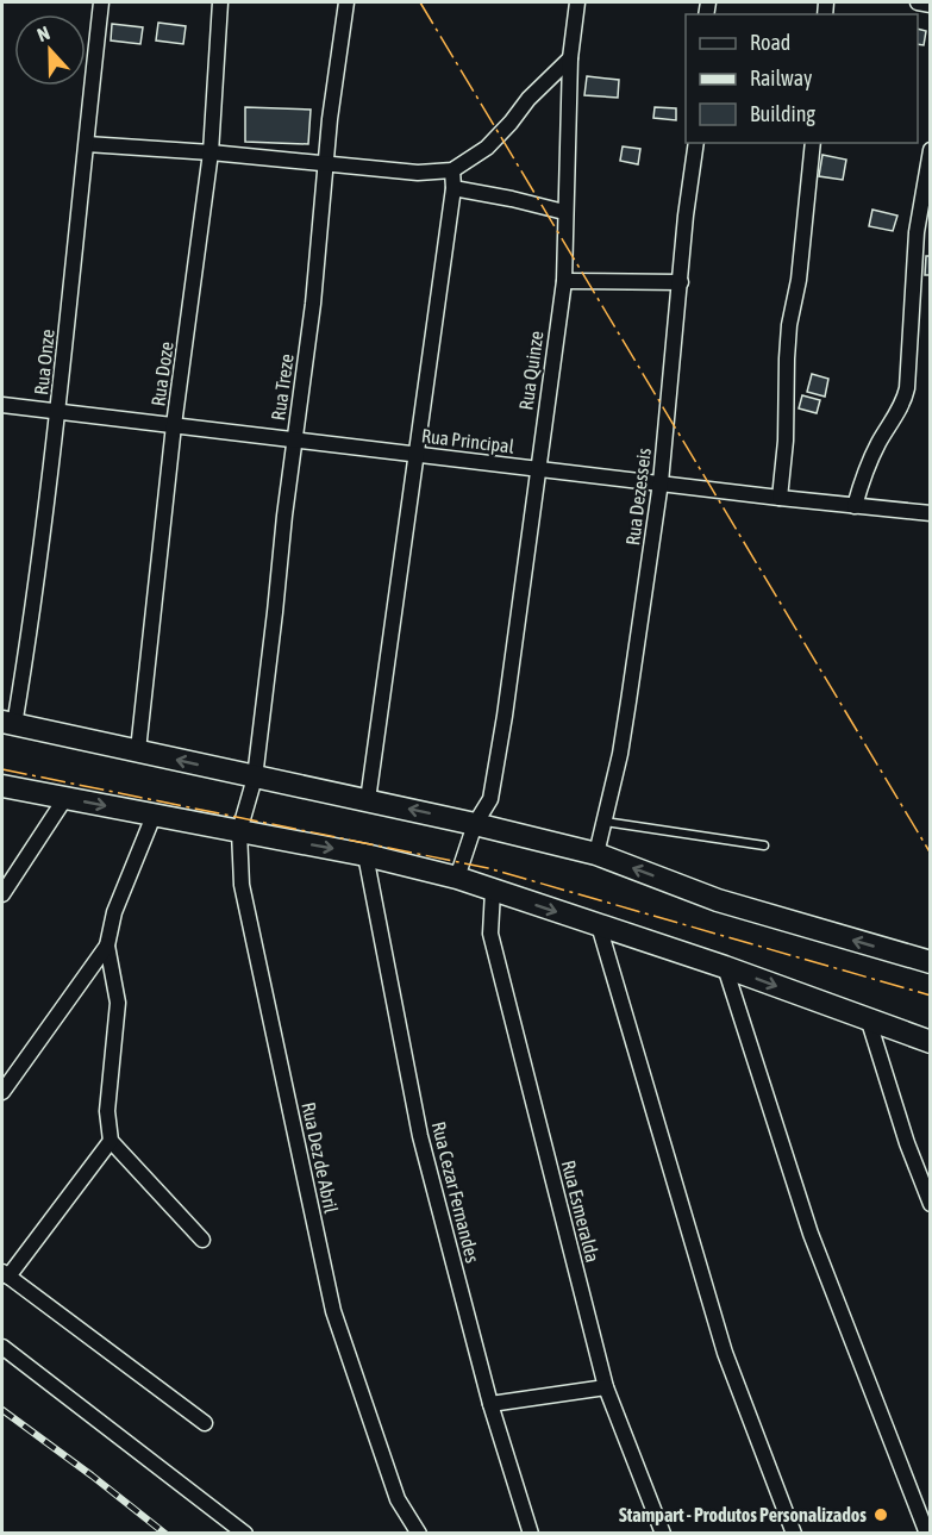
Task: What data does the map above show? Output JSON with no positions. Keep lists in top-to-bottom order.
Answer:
{
  "streets": {
    "street": [
      "Rua Onze",
      "Rua Quinze",
      "Rua Doze",
      "Rua Treze",
      "Rua Principal",
      "Rua Dezesseis",
      "Rua Dez de Abril",
      "Rua Cezar Fernandes",
      "Rua Esmeralda"
    ]
  },
  "crossings": [
    ["Rua Onze", "Rua Principal"],
    ["Rua Quinze", "Rua Principal"],
    ["Rua Doze", "Rua Principal"],
    ["Rua Treze", "Rua Principal"],
    ["Rua Treze", "Rua Dez de Abril"],
    ["Rua Principal", "Rua Dezesseis"]
  ],
  "places": ["Stampart - Produtos Personalizados"],
  "legend": ["Road", "Railway", "Building"],
  "north": "top"
}
